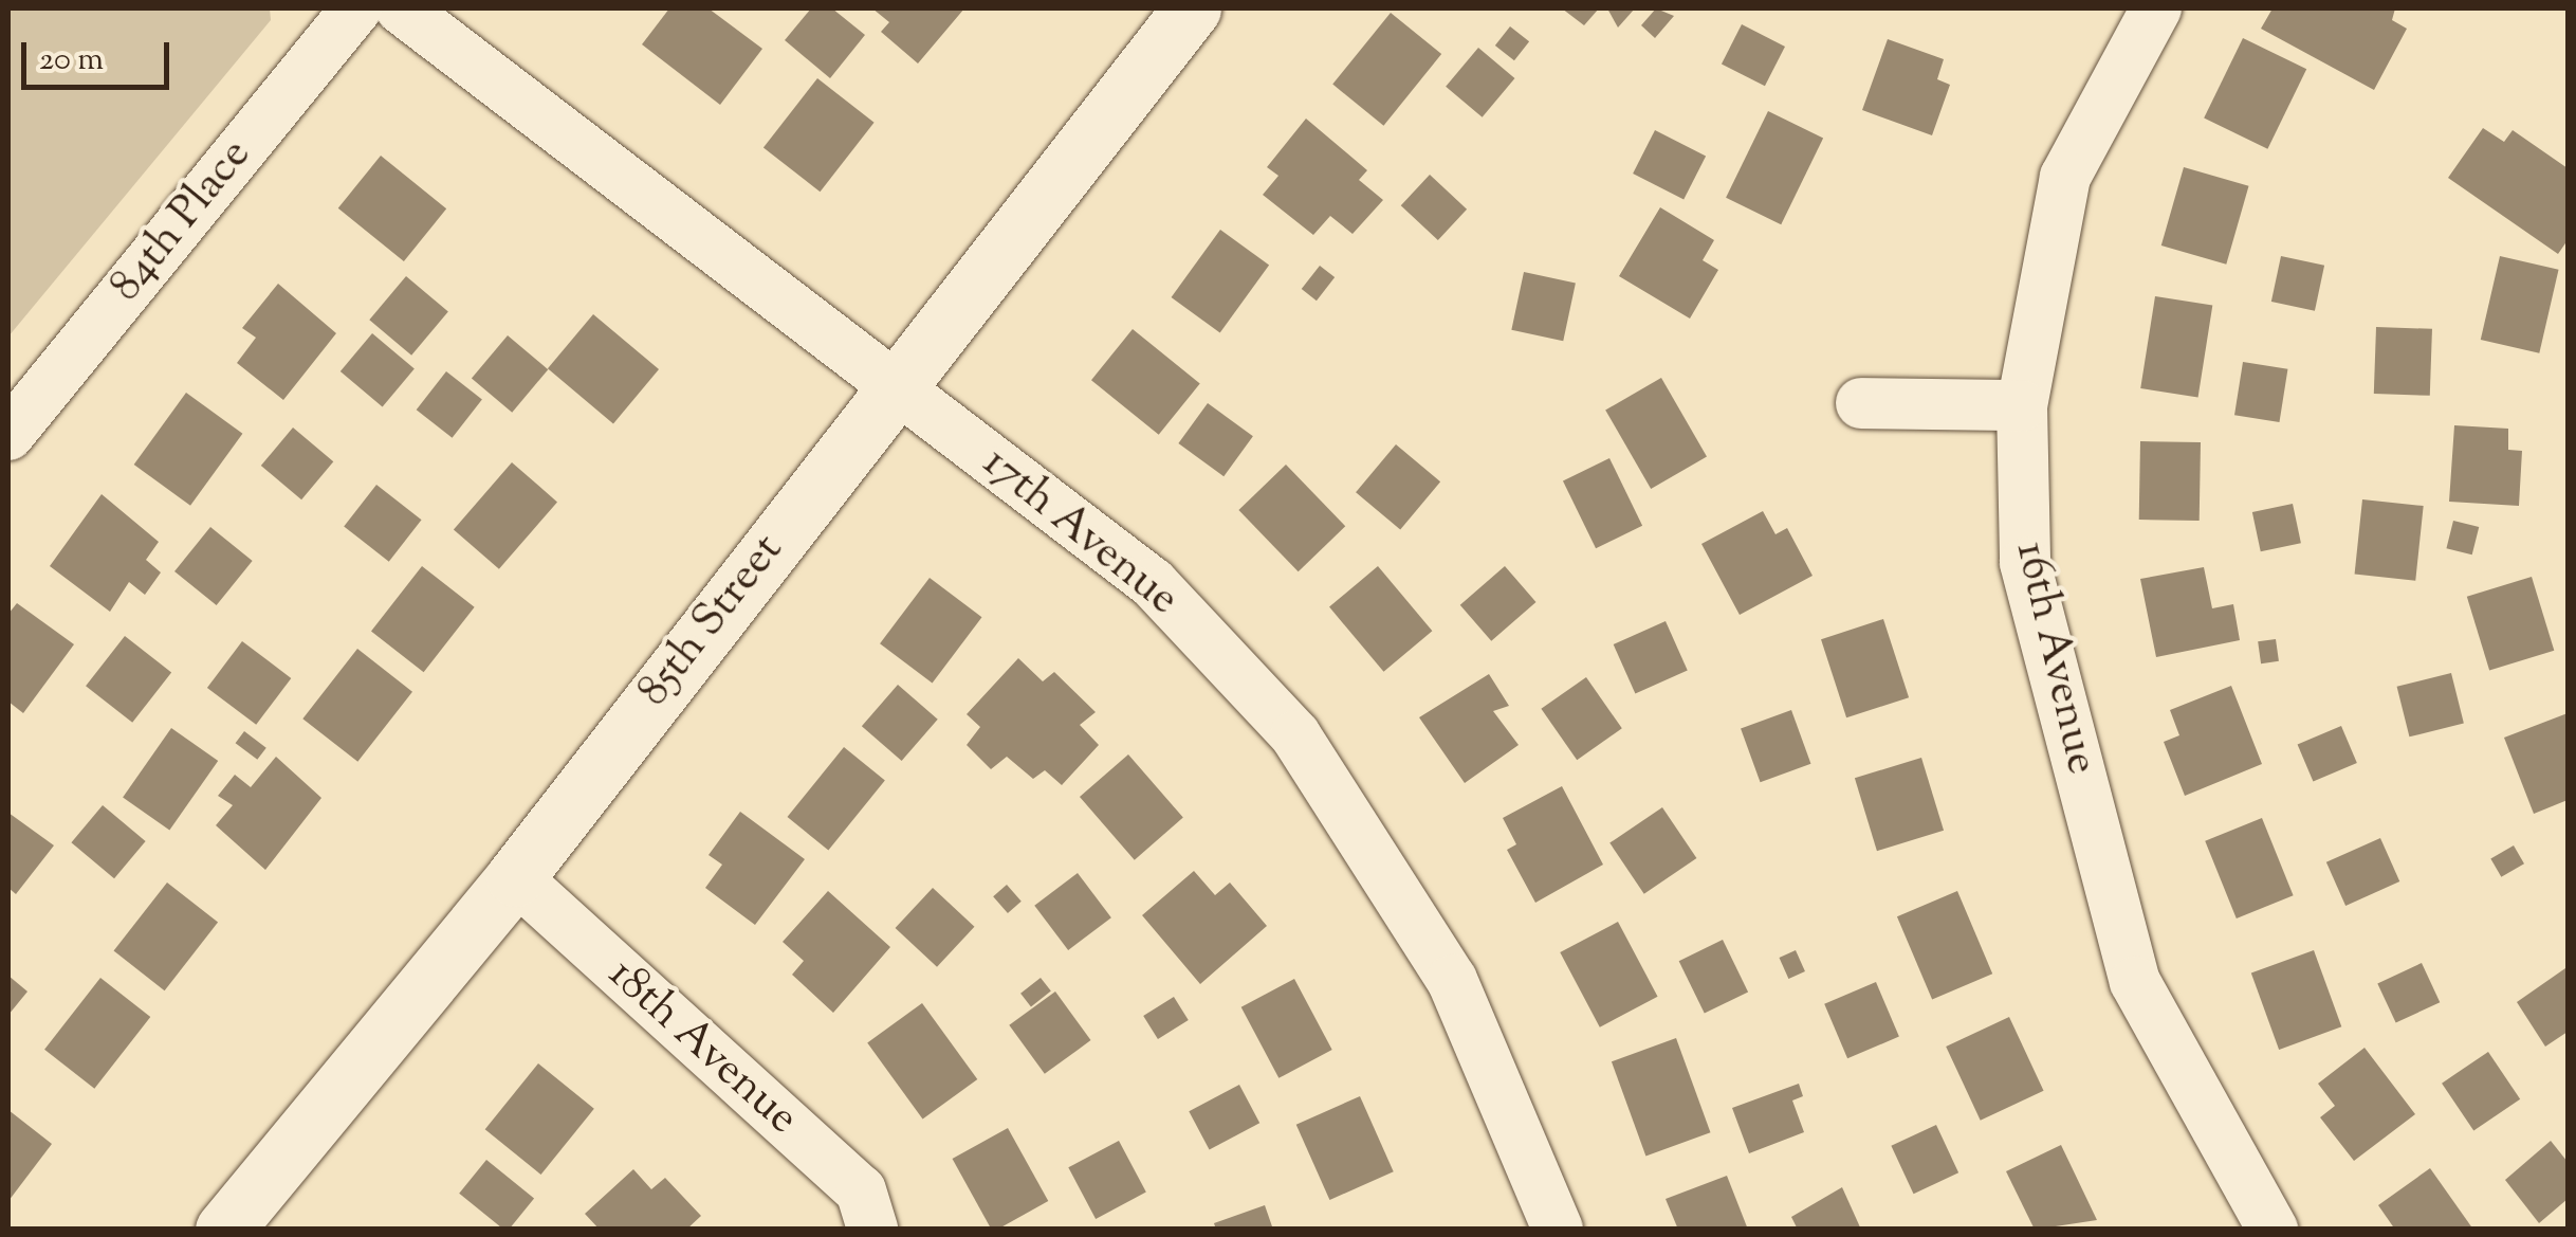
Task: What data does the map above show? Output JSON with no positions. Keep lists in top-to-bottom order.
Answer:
{
  "streets": {
    "street": [
      "84th Place",
      "17th Avenue",
      "85th Street",
      "16th Avenue",
      "18th Avenue"
    ]
  },
  "crossings": [
    ["17th Avenue", "85th Street"],
    ["85th Street", "18th Avenue"]
  ],
  "scale_bar": "20 m"
}
